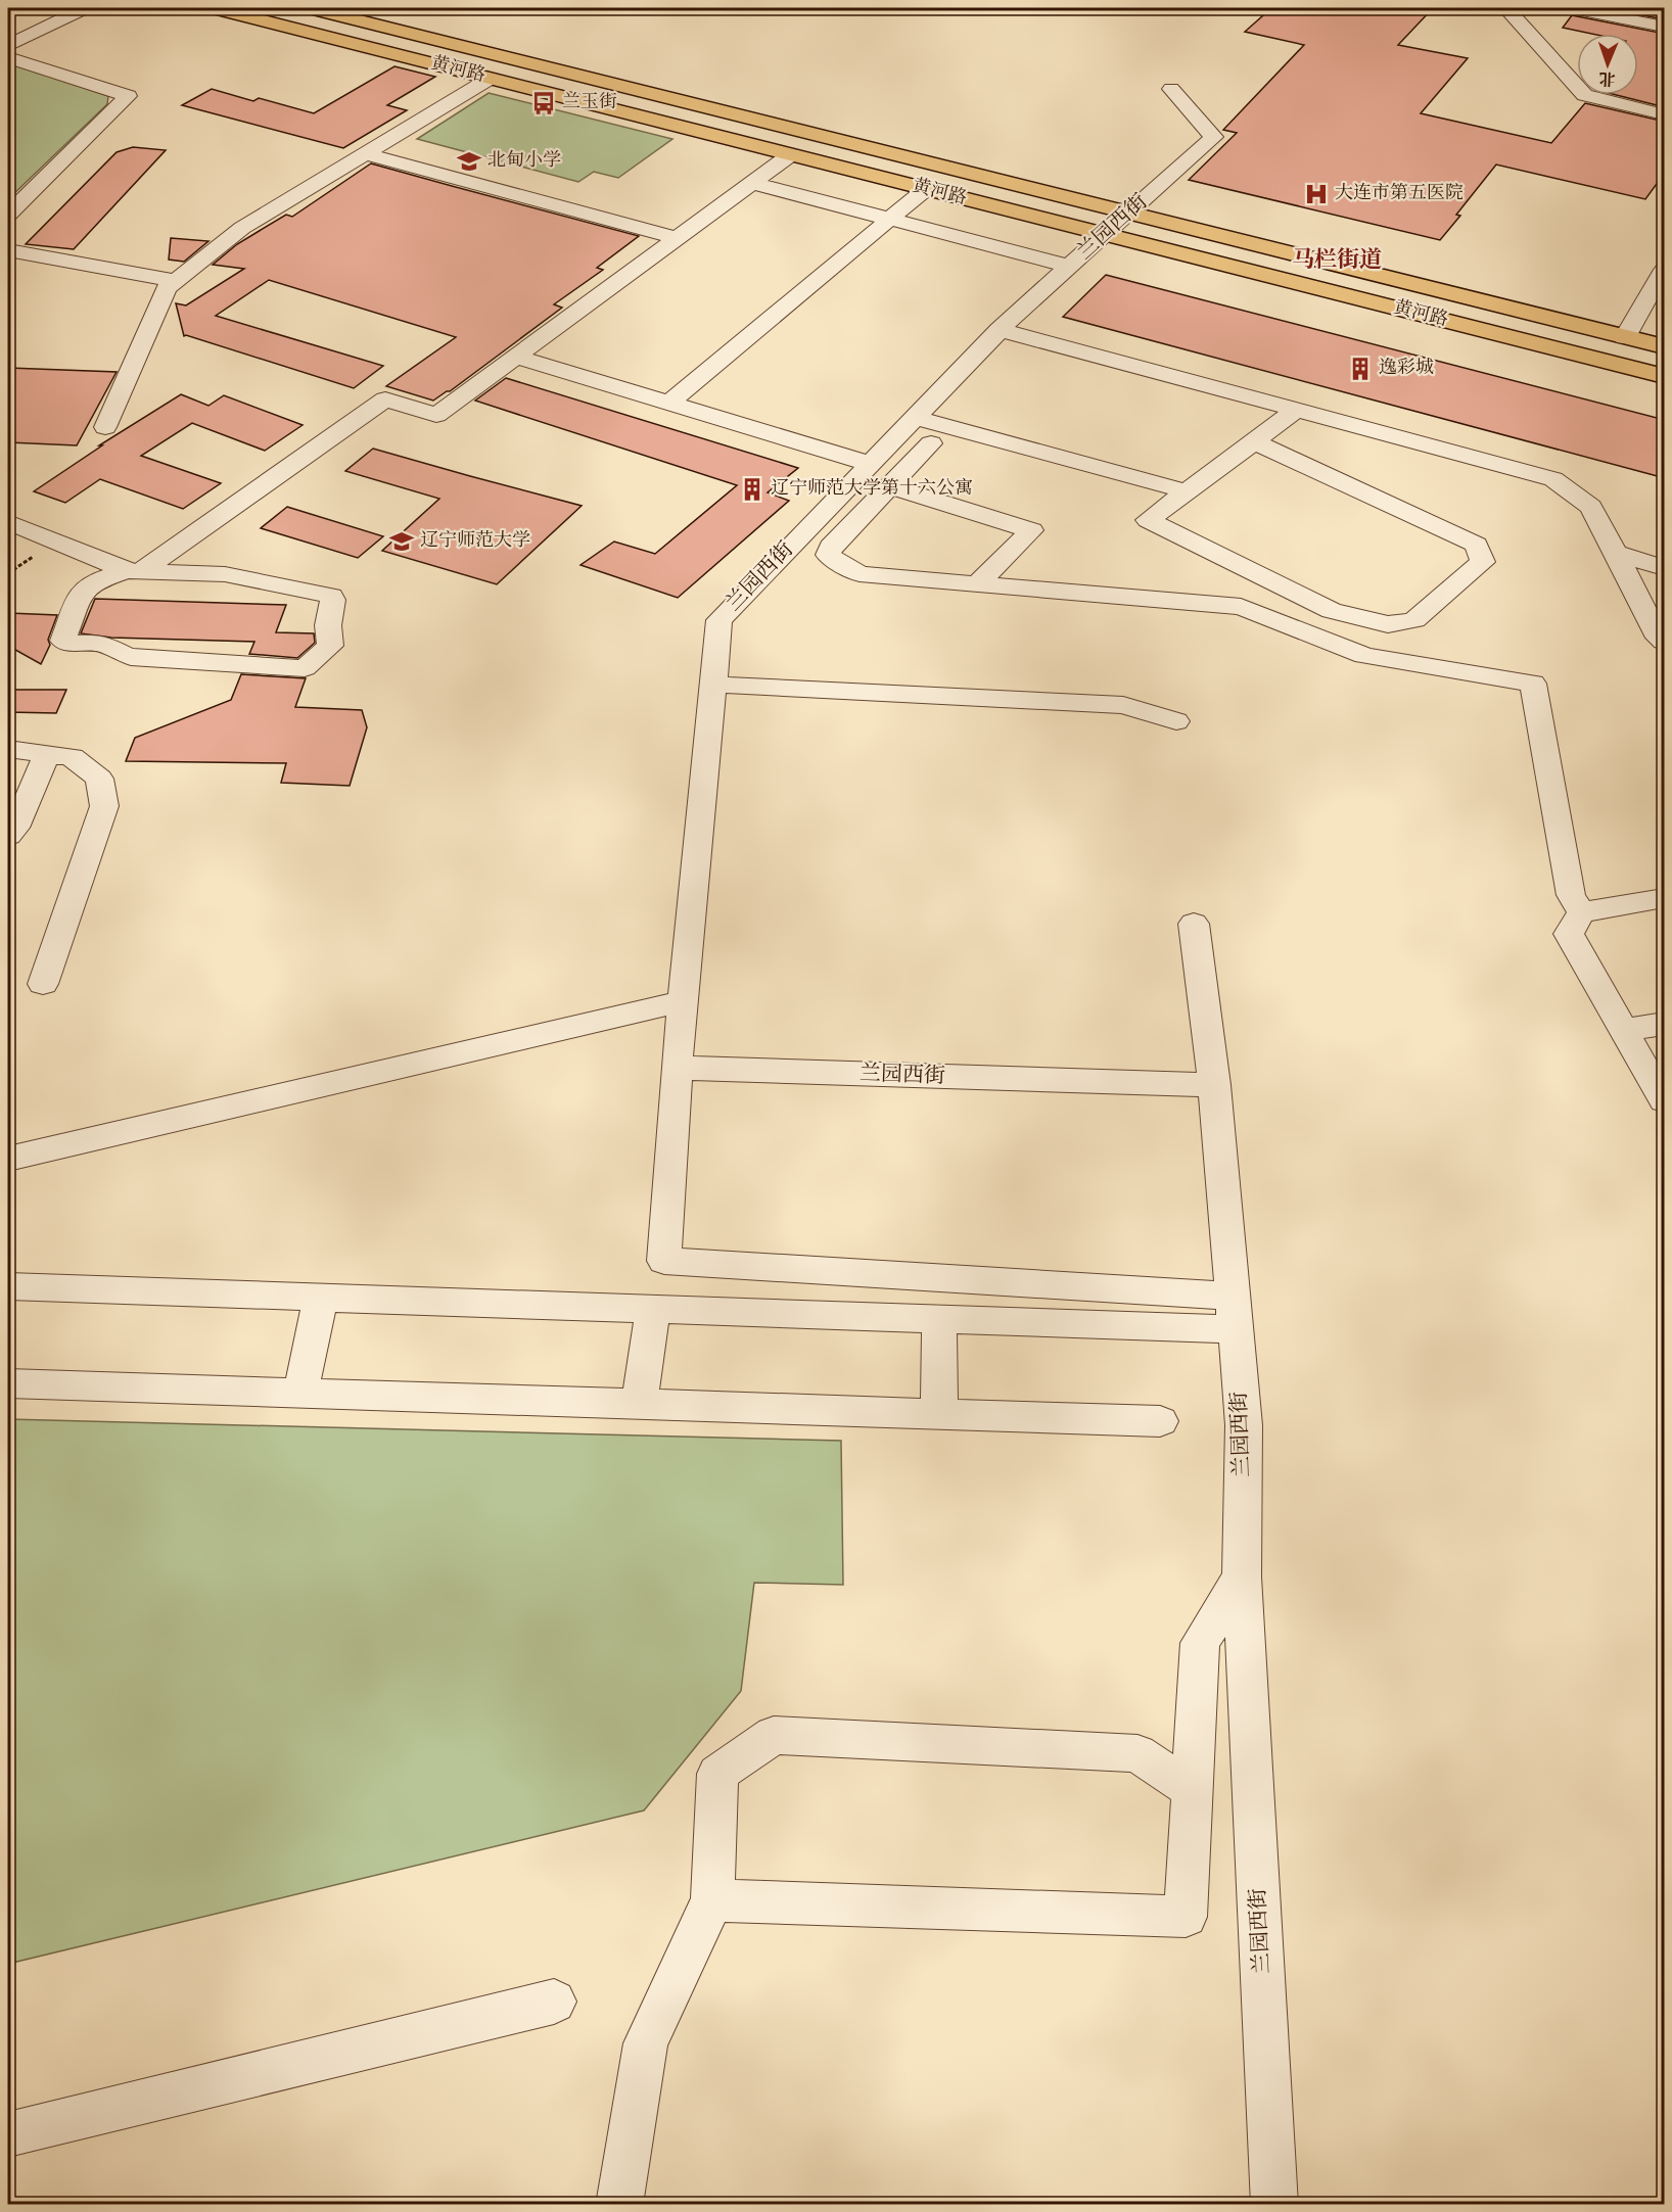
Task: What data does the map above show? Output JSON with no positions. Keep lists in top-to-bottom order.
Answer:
{
  "streets": {
    "main road": ["黄河路"],
    "street": ["兰园西街"]
  },
  "crossings": [
    ["黄河路", "兰园西街"]
  ],
  "districts": ["马栏街道"],
  "places": {
    "bus stop": ["兰玉街"],
    "school or university": ["北甸小学", "辽宁师范大学"],
    "hospital": ["大连市第五医院"],
    "building": ["逸彩城", "辽宁师范大学第十六公寓"]
  },
  "north": "bottom"
}
